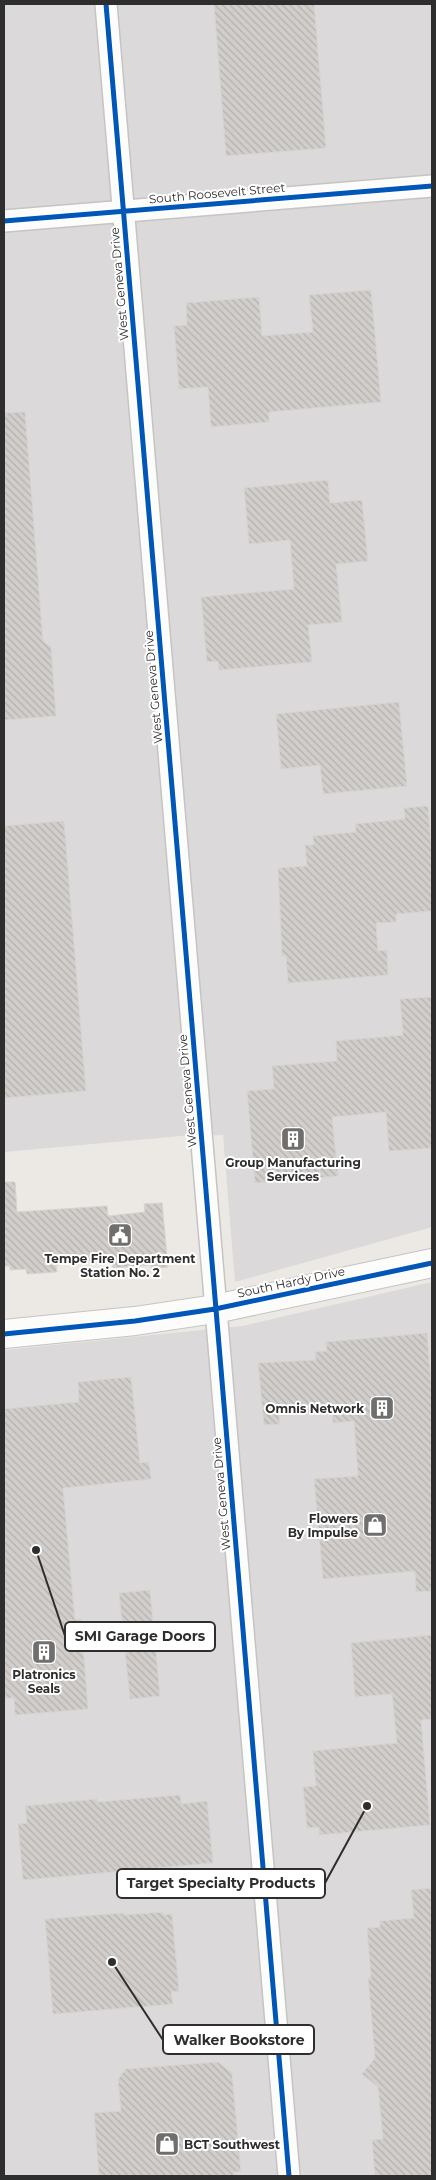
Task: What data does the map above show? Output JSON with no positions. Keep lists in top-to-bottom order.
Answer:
{
  "streets": {
    "street": ["South Roosevelt Street", "West Geneva Drive", "South Hardy Drive"]
  },
  "crossings": [
    ["South Roosevelt Street", "West Geneva Drive"],
    ["West Geneva Drive", "South Hardy Drive"]
  ],
  "places": {
    "building": ["Group Manufacturing Services", "Omnis Network", "Platronics Seals"],
    "public building": ["Tempe Fire Department Station No. 2"],
    "shop": ["Flowers By Impulse", "BCT Southwest"],
    "other": ["SMI Garage Doors", "Target Specialty Products", "Walker Bookstore"]
  }
}
